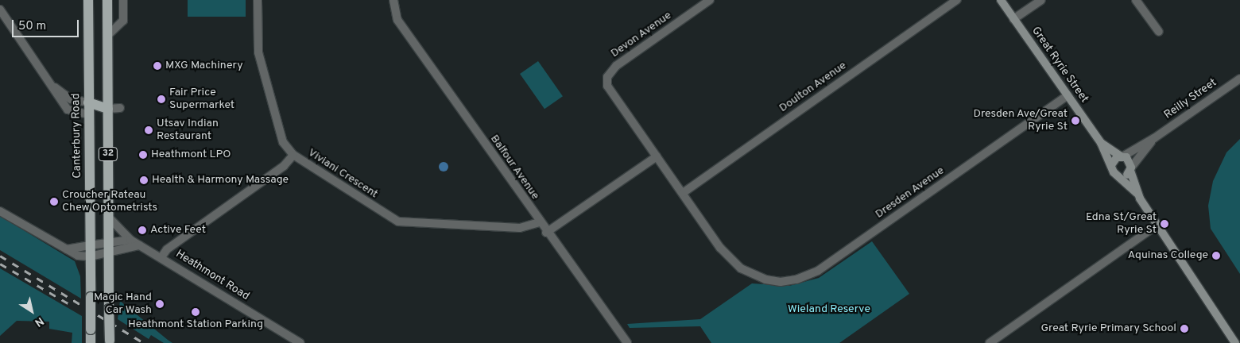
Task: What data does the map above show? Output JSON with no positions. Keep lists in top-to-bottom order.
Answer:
{
  "streets": {
    "main road": ["Great Ryrie Street", "Canterbury Road", "32"],
    "street": [
      "Devon Avenue",
      "Doulton Avenue",
      "Reilly Street",
      "Balfour Avenue",
      "Viviani Crescent",
      "Dresden Avenue",
      "Heathmont Road"
    ]
  },
  "crossings": [
    ["Devon Avenue", "Doulton Avenue"],
    ["Devon Avenue", "Dresden Avenue"],
    ["Great Ryrie Street", "Reilly Street"],
    ["Great Ryrie Street", "Dresden Avenue"],
    ["Doulton Avenue", "Dresden Avenue"],
    ["32", "Heathmont Road"],
    ["Balfour Avenue", "Viviani Crescent"]
  ],
  "parks": ["Wieland Reserve"],
  "places": [
    "MXG Machinery",
    "Fair Price Supermarket",
    "Dresden Ave/Great Ryrie St",
    "Utsav Indian Restaurant",
    "Heathmont LPO",
    "Health & Harmony Massage",
    "Croucher Rateau Chew Optometrists",
    "Edna St/Great Ryrie St",
    "Active Feet",
    "Aquinas College",
    "Magic Hand Car Wash",
    "Heathmont Station Parking",
    "Great Ryrie Primary School"
  ],
  "scale_bar": "50 m",
  "north": "bottom right"
}
